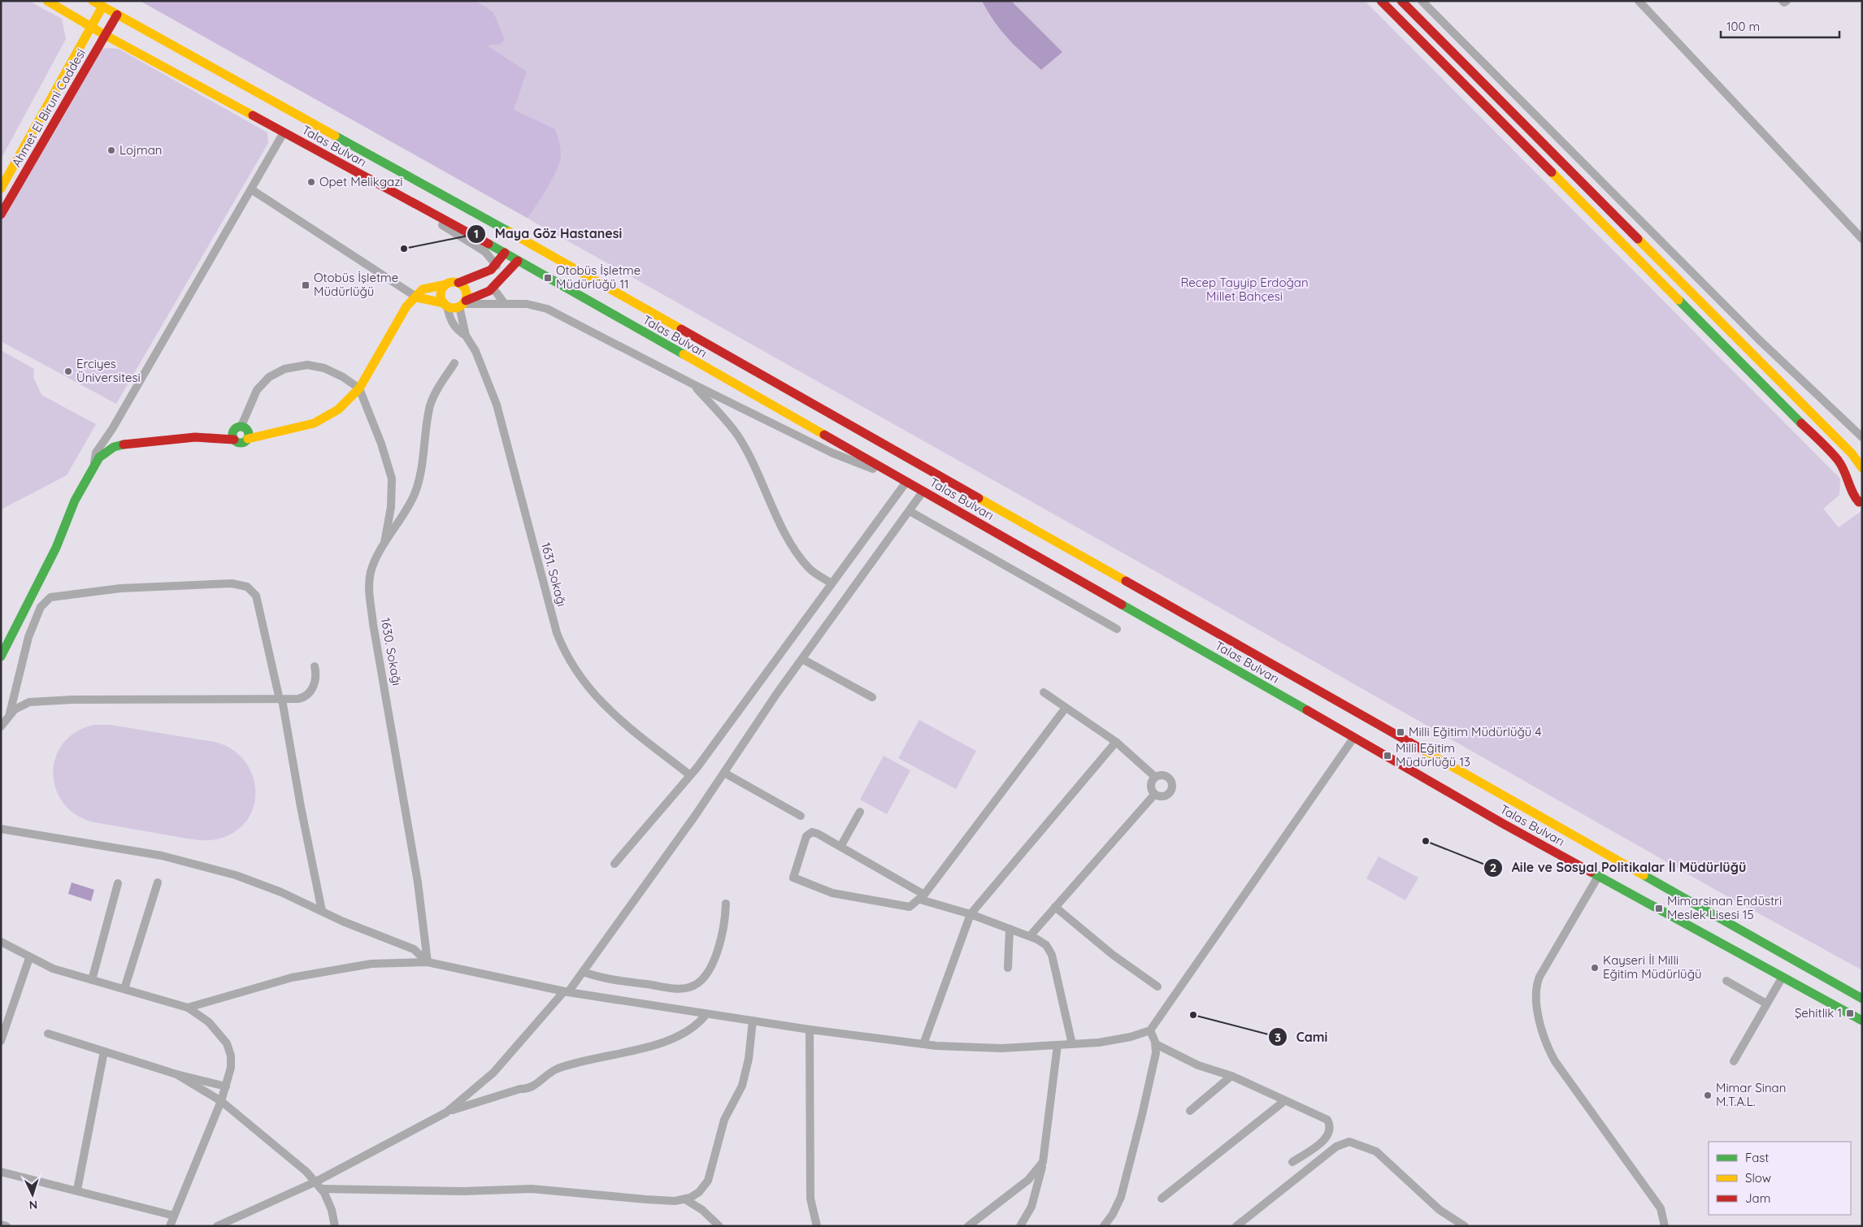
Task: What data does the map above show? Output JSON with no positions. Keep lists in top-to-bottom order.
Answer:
{
  "streets": {
    "main road": ["Ahmet El Biruni Caddesi", "Talas Bulvarı"],
    "street": ["1631. Sokağı", "1630. Sokağı"]
  },
  "crossings": [
    ["Ahmet El Biruni Caddesi", "Talas Bulvarı"]
  ],
  "parks": ["Recep Tayyip Erdoğan Millet Bahçesi"],
  "places": {
    "other": [
      "Lojman",
      "Opet Melikgazi",
      "Maya Göz Hastanesi",
      "Erciyes Üniversitesi",
      "Aile ve Sosyal Politikalar İl Müdürlüğü",
      "Kayseri İl Milli Eğitim Müdürlüğü",
      "Cami",
      "Mimar Sinan M.T.A.L."
    ],
    "transit": [
      "Otobüs İşletme Müdürlüğü 11",
      "Otobüs İşletme Müdürlüğü",
      "Milli Eğitim Müdürlüğü 4",
      "Milli Eğitim Müdürlüğü 13",
      "Mimarsinan Endüstri Meslek Lisesi 15",
      "Şehitlik 1"
    ]
  },
  "legend": ["Fast", "Slow", "Jam"],
  "scale_bar": "100 m",
  "north": "bottom"
}
